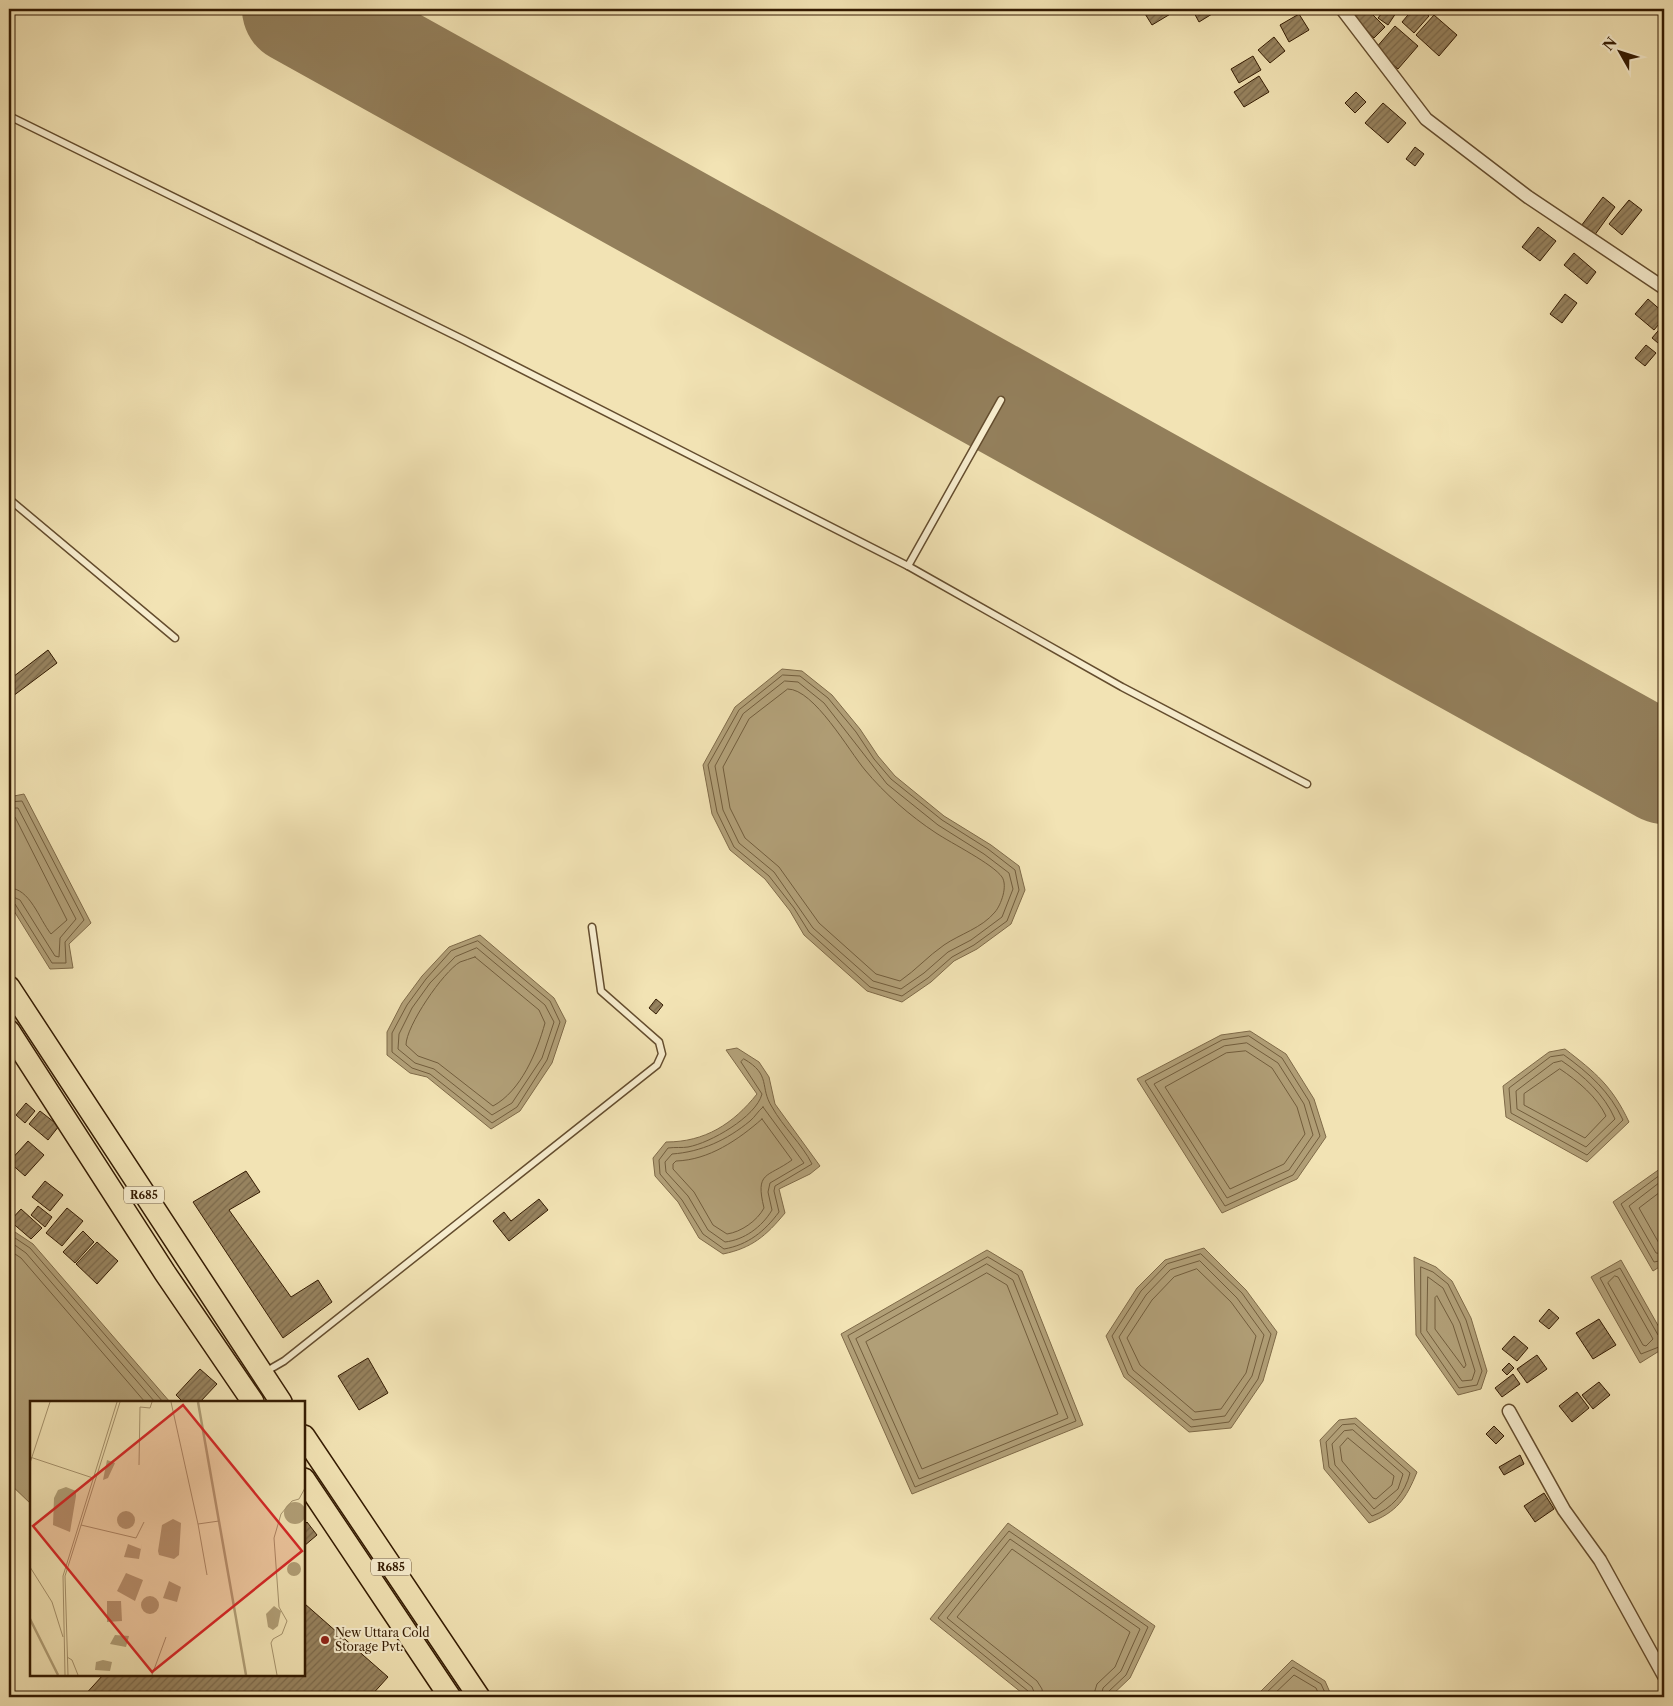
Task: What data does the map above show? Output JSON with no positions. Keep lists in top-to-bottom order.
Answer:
{
  "streets": {
    "main road": ["R685"]
  },
  "places": ["New Uttara Cold Storage Pvt."],
  "north": "top left"
}
